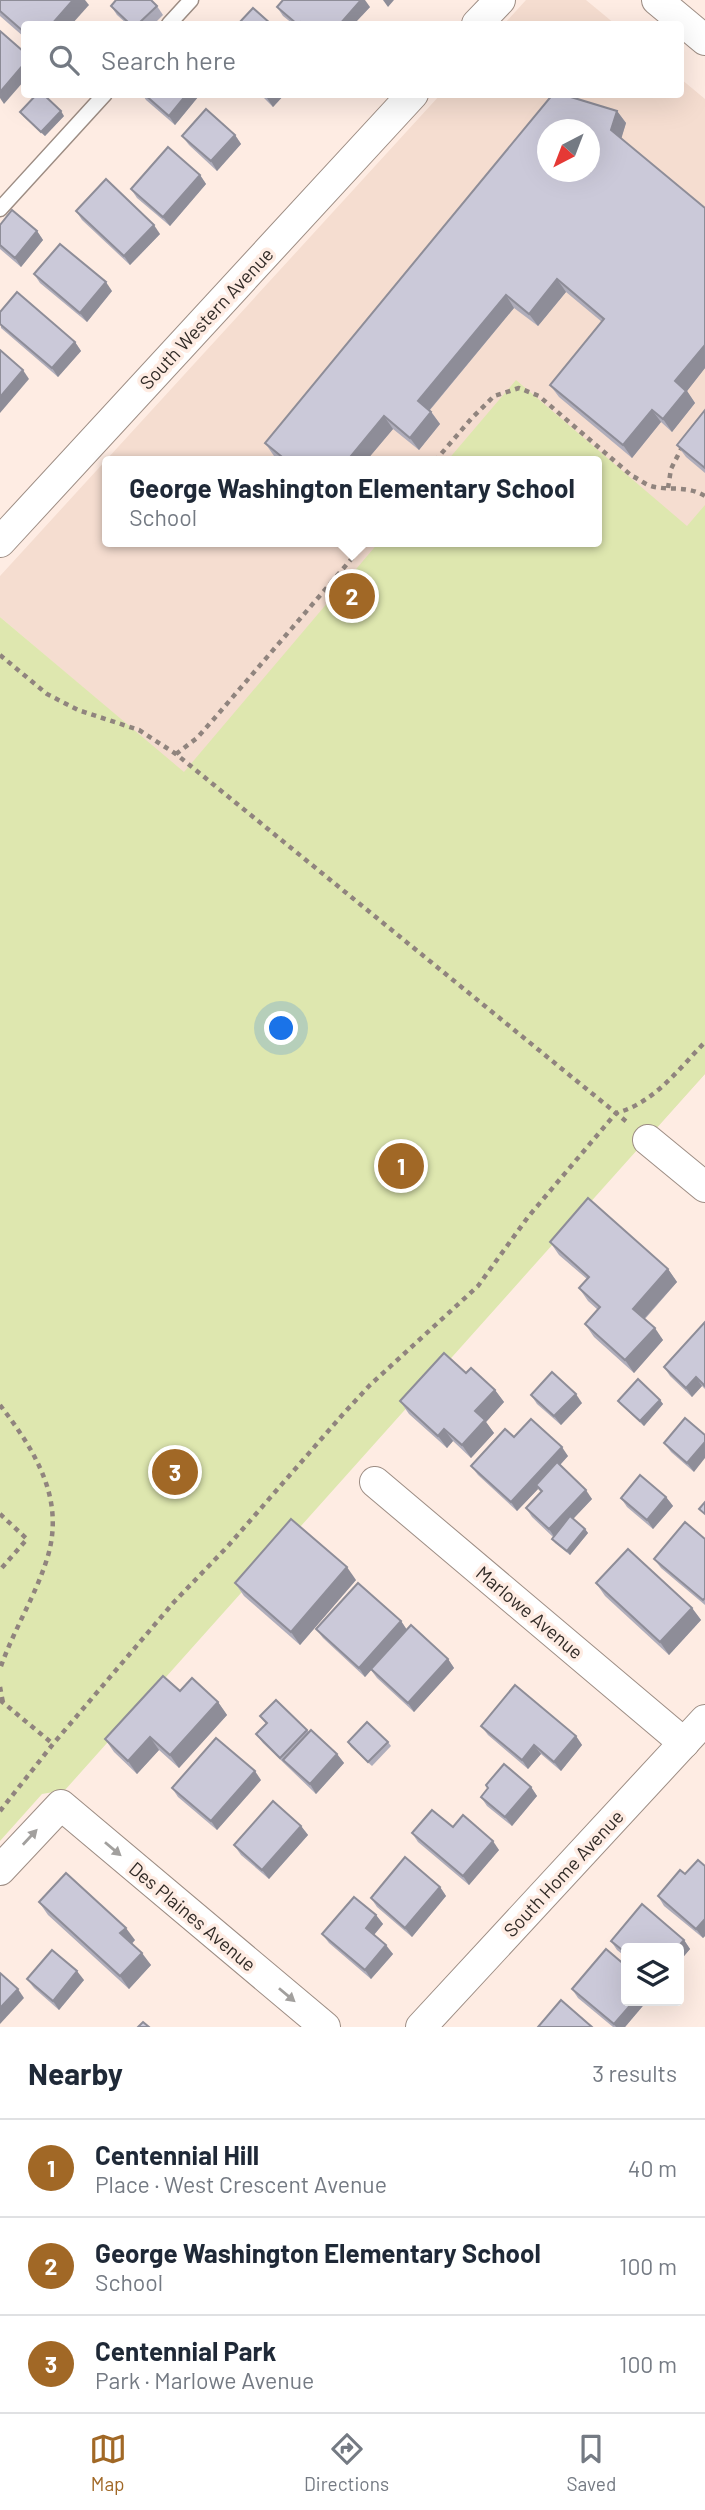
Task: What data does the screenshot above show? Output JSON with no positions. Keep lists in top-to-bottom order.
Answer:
{
  "streets": {
    "street": [
      "South Western Avenue",
      "Marlowe Avenue",
      "South Home Avenue",
      "Des Plaines Avenue"
    ]
  },
  "crossings": [
    ["Marlowe Avenue", "South Home Avenue"]
  ],
  "one_way": ["Des Plaines Avenue"],
  "north": "bottom left",
  "page": {
    "search": "Search here",
    "popup": ["George Washington Elementary School", "School"],
    "pins": ["2", "1", "3"],
    "heading": ["Nearby", "3 results"],
    "list": [
      {
        "mark": "1",
        "name": "Centennial Hill",
        "note": "Place · West Crescent Avenue",
        "value": "40 m"
      },
      {
        "mark": "2",
        "name": "George Washington Elementary School",
        "note": "School",
        "value": "100 m"
      },
      {
        "mark": "3",
        "name": "Centennial Park",
        "note": "Park · Marlowe Avenue",
        "value": "100 m"
      }
    ],
    "nav": ["Map", "Directions", "Saved"]
  }
}
